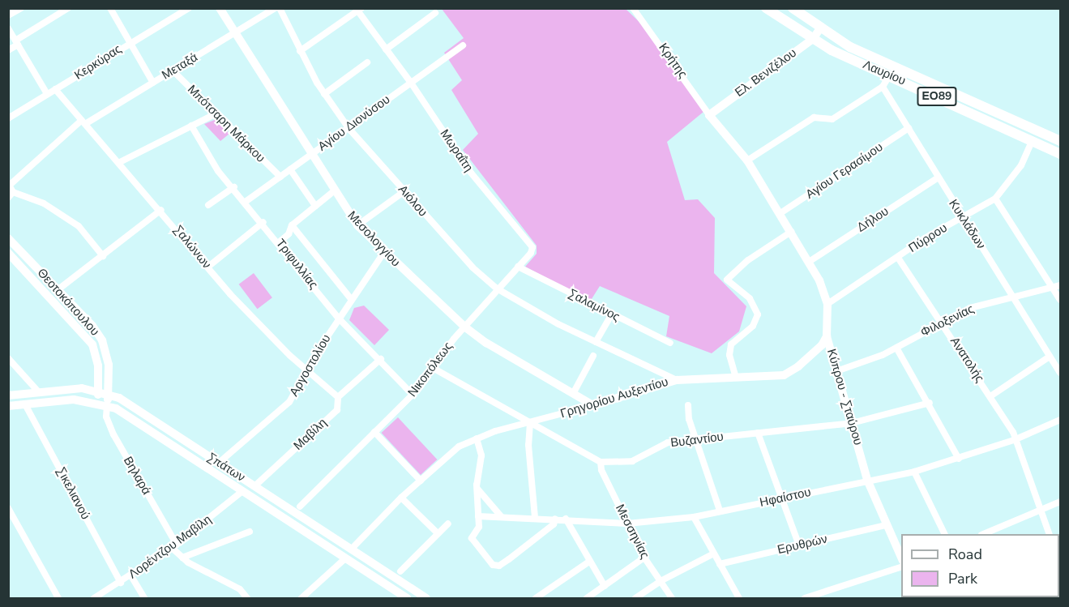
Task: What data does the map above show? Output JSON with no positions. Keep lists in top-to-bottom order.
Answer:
{
  "streets": {
    "main road": ["Λαυρίου", "ΕΟ89"],
    "street": [
      "Κρήτης",
      "Κερκύρας",
      "Μεταξά",
      "Ελ. Βενιζέλου",
      "Αγίου Διονύσου",
      "Μπότσαρη Μάρκου",
      "Μωραΐτη",
      "Αγίου Γερασίμου",
      "Αιόλου",
      "Δήλου",
      "Κυκλάδων",
      "Πύρρου",
      "Μεσολογγίου",
      "Σαλώνων",
      "Τριφυλλίας",
      "Θεοτοκόπουλου",
      "Σαλαμίνος",
      "Φιλοξενίας",
      "Ανατολής",
      "Αργοστολίου",
      "Νικοπόλεως",
      "Κύπρου - Σταύρου",
      "Γρηγορίου Αυξεντίου",
      "Μαβίλη",
      "Βυζαντίου",
      "Σπάτων",
      "Βηλαρά",
      "Σικελιανού",
      "Ηφαίστου",
      "Μεσσηνίας",
      "Ερυθρών",
      "Λορέντζου Μαβίλη"
    ]
  },
  "crossings": [
    ["Κρήτης", "Ελ. Βενιζέλου"],
    ["Κρήτης", "Κύπρου - Σταύρου"],
    ["Κερκύρας", "Σαλώνων"],
    ["Μεταξά", "Μπότσαρη Μάρκου"],
    ["Μεταξά", "Μεσολογγίου"],
    ["Μεταξά", "Σαλώνων"],
    ["Ελ. Βενιζέλου", "Λαυρίου"],
    ["Ελ. Βενιζέλου", "Κύπρου - Σταύρου"],
    ["Λαυρίου", "Πύρρου"],
    ["Αγίου Διονύσου", "Μπότσαρη Μάρκου"],
    ["Αγίου Διονύσου", "Μωραΐτη"],
    ["Αγίου Διονύσου", "Αιόλου"],
    ["Αγίου Διονύσου", "Μεσολογγίου"],
    ["Αγίου Διονύσου", "Τριφυλλίας"],
    ["Μωραΐτη", "Νικοπόλεως"],
    ["Αγίου Γερασίμου", "Κυκλάδων"],
    ["Αγίου Γερασίμου", "Κύπρου - Σταύρου"],
    ["Αιόλου", "Νικοπόλεως"],
    ["Αιόλου", "Γρηγορίου Αυξεντίου"],
    ["Δήλου", "Κυκλάδων"],
    ["Δήλου", "Κύπρου - Σταύρου"],
    ["Κυκλάδων", "Πύρρου"],
    ["Κυκλάδων", "Φιλοξενίας"],
    ["Πύρρου", "Ανατολής"],
    ["Πύρρου", "Κύπρου - Σταύρου"],
    ["Μεσολογγίου", "Αργοστολίου"],
    ["Μεσολογγίου", "Νικοπόλεως"],
    ["Μεσολογγίου", "Γρηγορίου Αυξεντίου"],
    ["Σαλώνων", "Αργοστολίου"],
    ["Σαλώνων", "Μαβίλη"],
    ["Τριφυλλίας", "Αργοστολίου"],
    ["Τριφυλλίας", "Νικοπόλεως"],
    ["Τριφυλλίας", "Μαβίλη"],
    ["Θεοτοκόπουλου", "Σπάτων"],
    ["Θεοτοκόπουλου", "Βηλαρά"],
    ["Σαλαμίνος", "Νικοπόλεως"],
    ["Φιλοξενίας", "Ανατολής"],
    ["Φιλοξενίας", "Κύπρου - Σταύρου"],
    ["Ανατολής", "Ηφαίστου"],
    ["Αργοστολίου", "Σπάτων"],
    ["Κύπρου - Σταύρου", "Γρηγορίου Αυξεντίου"],
    ["Κύπρου - Σταύρου", "Βυζαντίου"],
    ["Κύπρου - Σταύρου", "Ηφαίστου"],
    ["Κύπρου - Σταύρου", "Ερυθρών"],
    ["Γρηγορίου Αυξεντίου", "Σπάτων"],
    ["Μαβίλη", "Σπάτων"],
    ["Βυζαντίου", "Μεσσηνίας"],
    ["Σπάτων", "Βηλαρά"],
    ["Σπάτων", "Σικελιανού"],
    ["Σπάτων", "Λορέντζου Μαβίλη"],
    ["Βηλαρά", "Λορέντζου Μαβίλη"],
    ["Σικελιανού", "Λορέντζου Μαβίλη"],
    ["Ηφαίστου", "Μεσσηνίας"]
  ],
  "legend": ["Road", "Park"]
}
